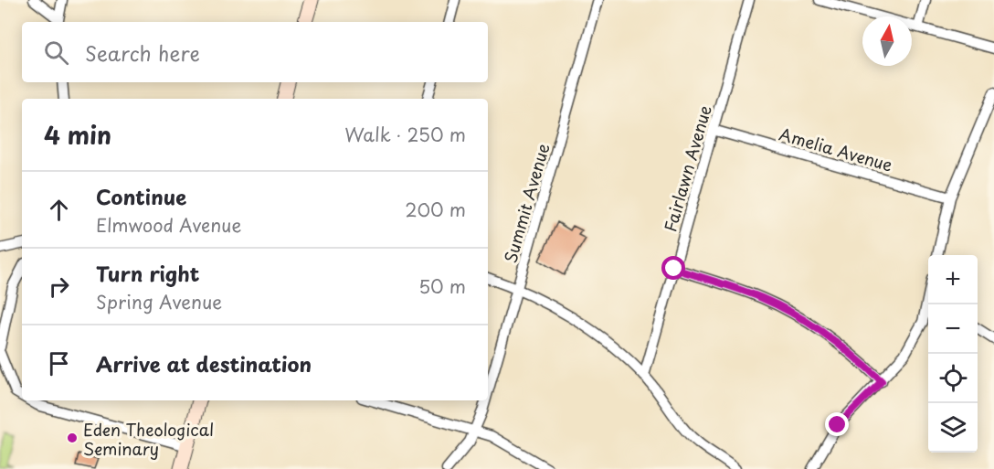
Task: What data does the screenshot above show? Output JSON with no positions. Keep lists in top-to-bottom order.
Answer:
{
  "streets": {
    "street": ["Amelia Avenue", "Fairlawn Avenue", "Summit Avenue"]
  },
  "crossings": [
    ["Amelia Avenue", "Fairlawn Avenue"]
  ],
  "places": ["Eden Theological Seminary"],
  "north": "top",
  "page": {
    "search": "Search here",
    "heading": ["4 min", "Walk · 250 m"],
    "list": [
      ["Continue", "Elmwood Avenue", "200 m"],
      ["Turn right", "Spring Avenue", "50 m"],
      "Arrive at destination"
    ],
    "map_buttons": ["+", "−"]
  }
}
